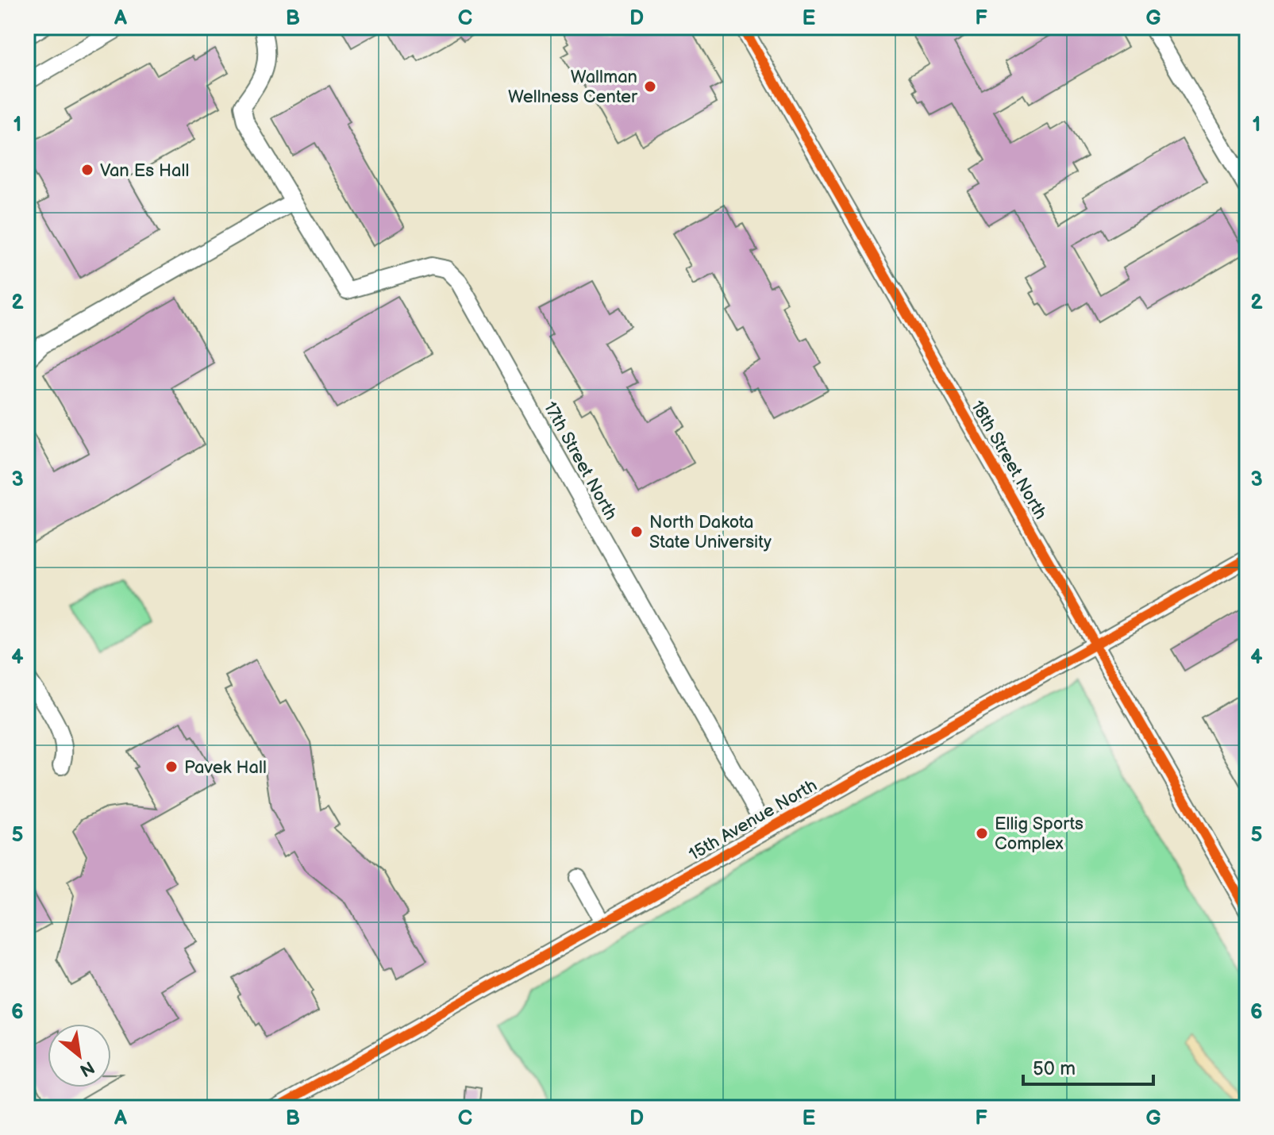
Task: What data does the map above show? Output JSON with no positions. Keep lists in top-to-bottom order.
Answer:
{
  "streets": {
    "street": ["18th Street North", "17th Street North", "15th Avenue North"]
  },
  "crossings": [
    ["18th Street North", "15th Avenue North"],
    ["17th Street North", "15th Avenue North"]
  ],
  "places": [
    "Wallman Wellness Center",
    "Van Es Hall",
    "North Dakota State University",
    "Pavek Hall",
    "Ellig Sports Complex"
  ],
  "scale_bar": "50 m",
  "north": "bottom right",
  "grid": {
    "columns": [
      "A",
      "B",
      "C",
      "D",
      "E",
      "F",
      "G"
    ],
    "rows": [
      "1",
      "2",
      "3",
      "4",
      "5",
      "6"
    ]
  }
}
